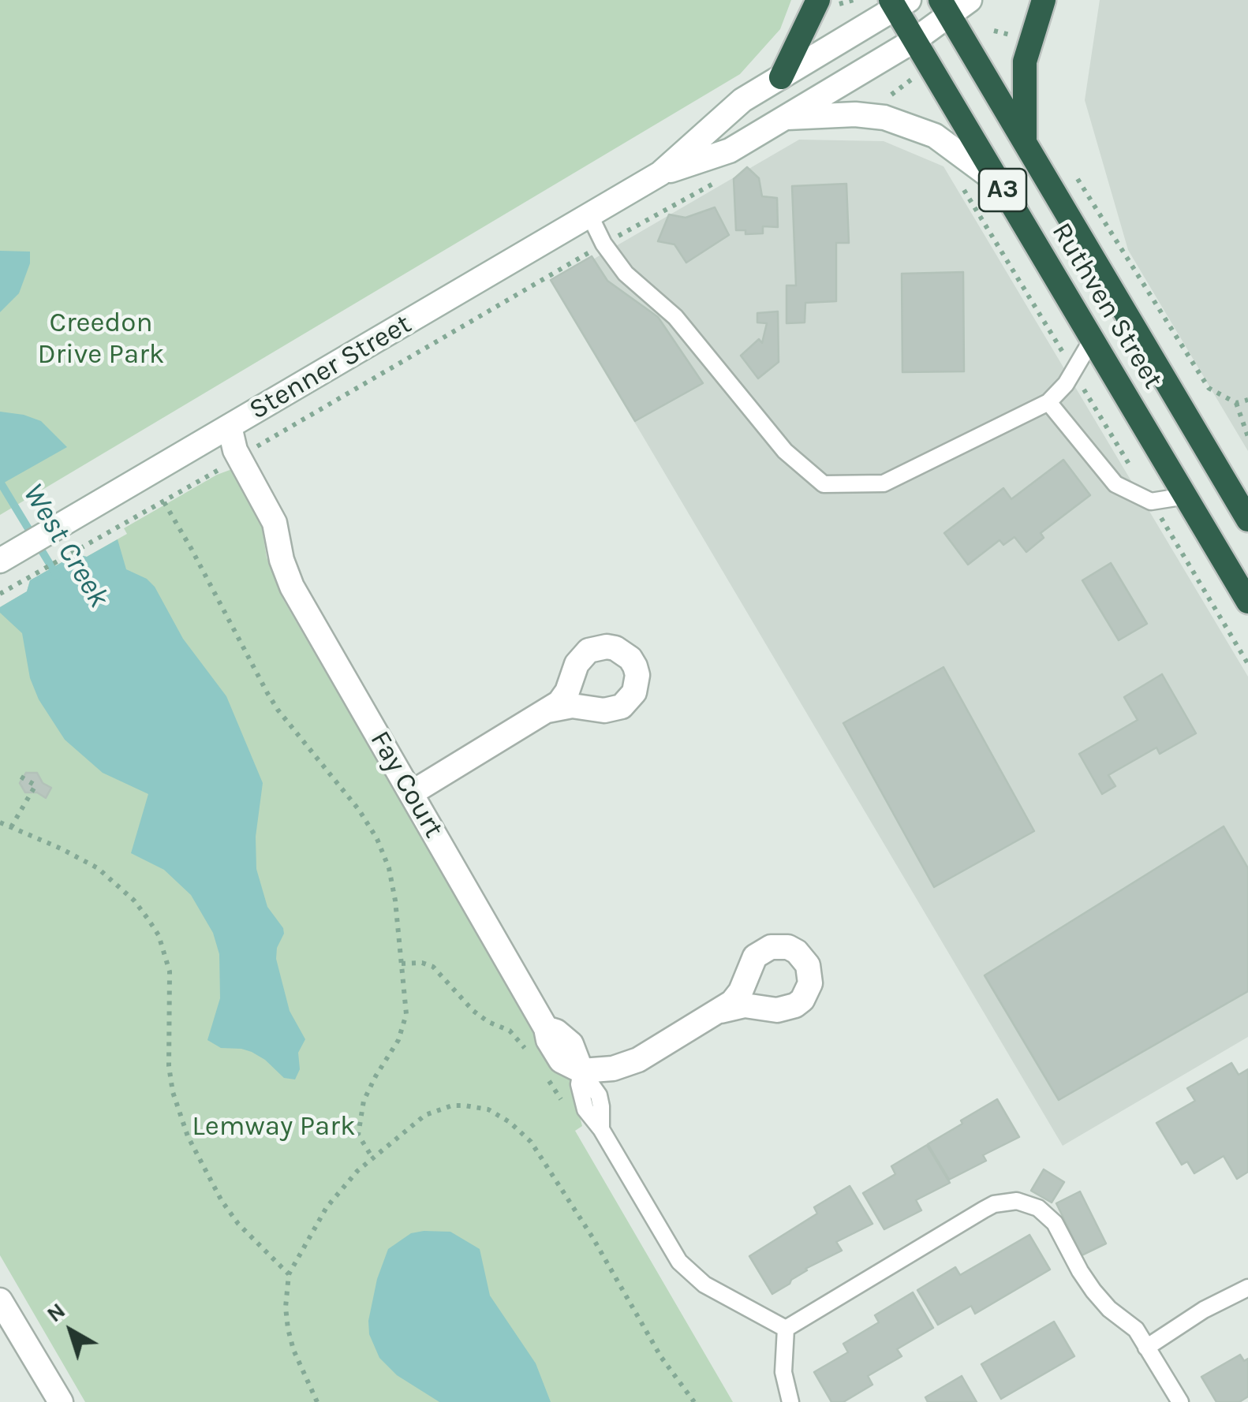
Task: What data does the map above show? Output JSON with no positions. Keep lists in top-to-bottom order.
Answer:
{
  "streets": {
    "highway": ["A3", "Ruthven Street"],
    "main road": ["Stenner Street", "Fay Court"]
  },
  "crossings": [
    ["Ruthven Street", "Stenner Street"],
    ["Stenner Street", "Fay Court"]
  ],
  "water": ["West Creek"],
  "parks": ["Creedon Drive Park", "Lemway Park"],
  "north": "top left"
}
